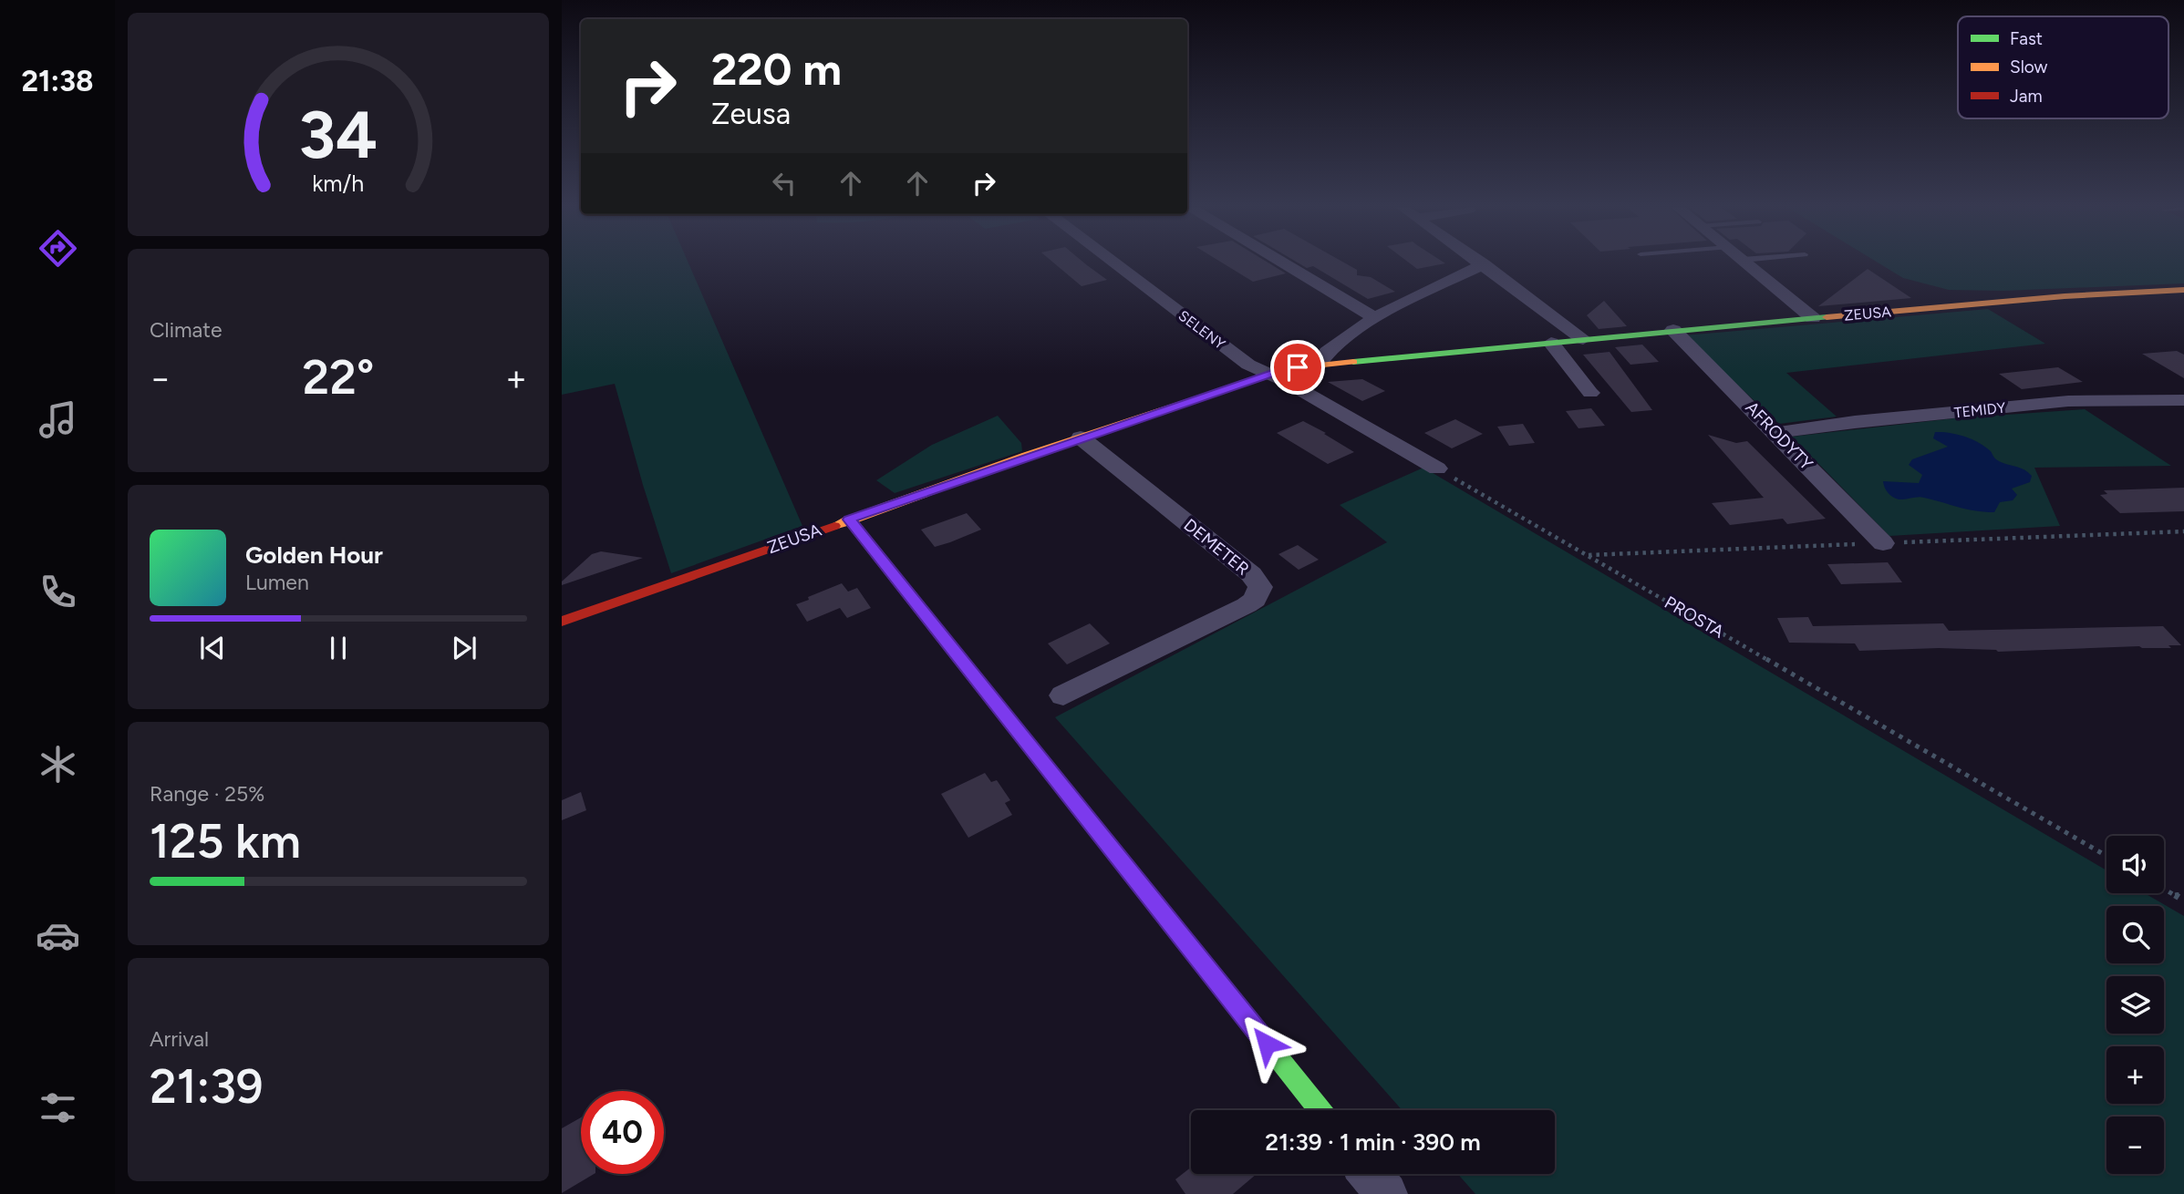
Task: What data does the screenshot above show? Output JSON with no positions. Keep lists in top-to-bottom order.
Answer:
{
  "streets": {
    "street": [
      "ZEUSA",
      "SELENY",
      "TEMIDY",
      "AFRODYTY",
      "DEMETER"
    ],
    "path": ["PROSTA"]
  },
  "crossings": [
    ["ZEUSA", "SELENY"],
    ["ZEUSA", "AFRODYTY"],
    ["ZEUSA", "DEMETER"],
    ["TEMIDY", "AFRODYTY"]
  ],
  "legend": ["Fast", "Slow", "Jam"],
  "page": {
    "tabs": "21:38",
    "turn": ["220 m", "Zeusa"],
    "tile": [
      "Climate",
      ["Range · 25%", "125 km"],
      ["Arrival", "21:39"]
    ],
    "heat": ["−", "22°", "+"],
    "song": ["Golden Hour", "Lumen"],
    "map_buttons": ["+", "−"],
    "limit": "40",
    "trip": "21:39 · 1 min · 390 m",
    "gauge": ["34", "km/h"]
  }
}
